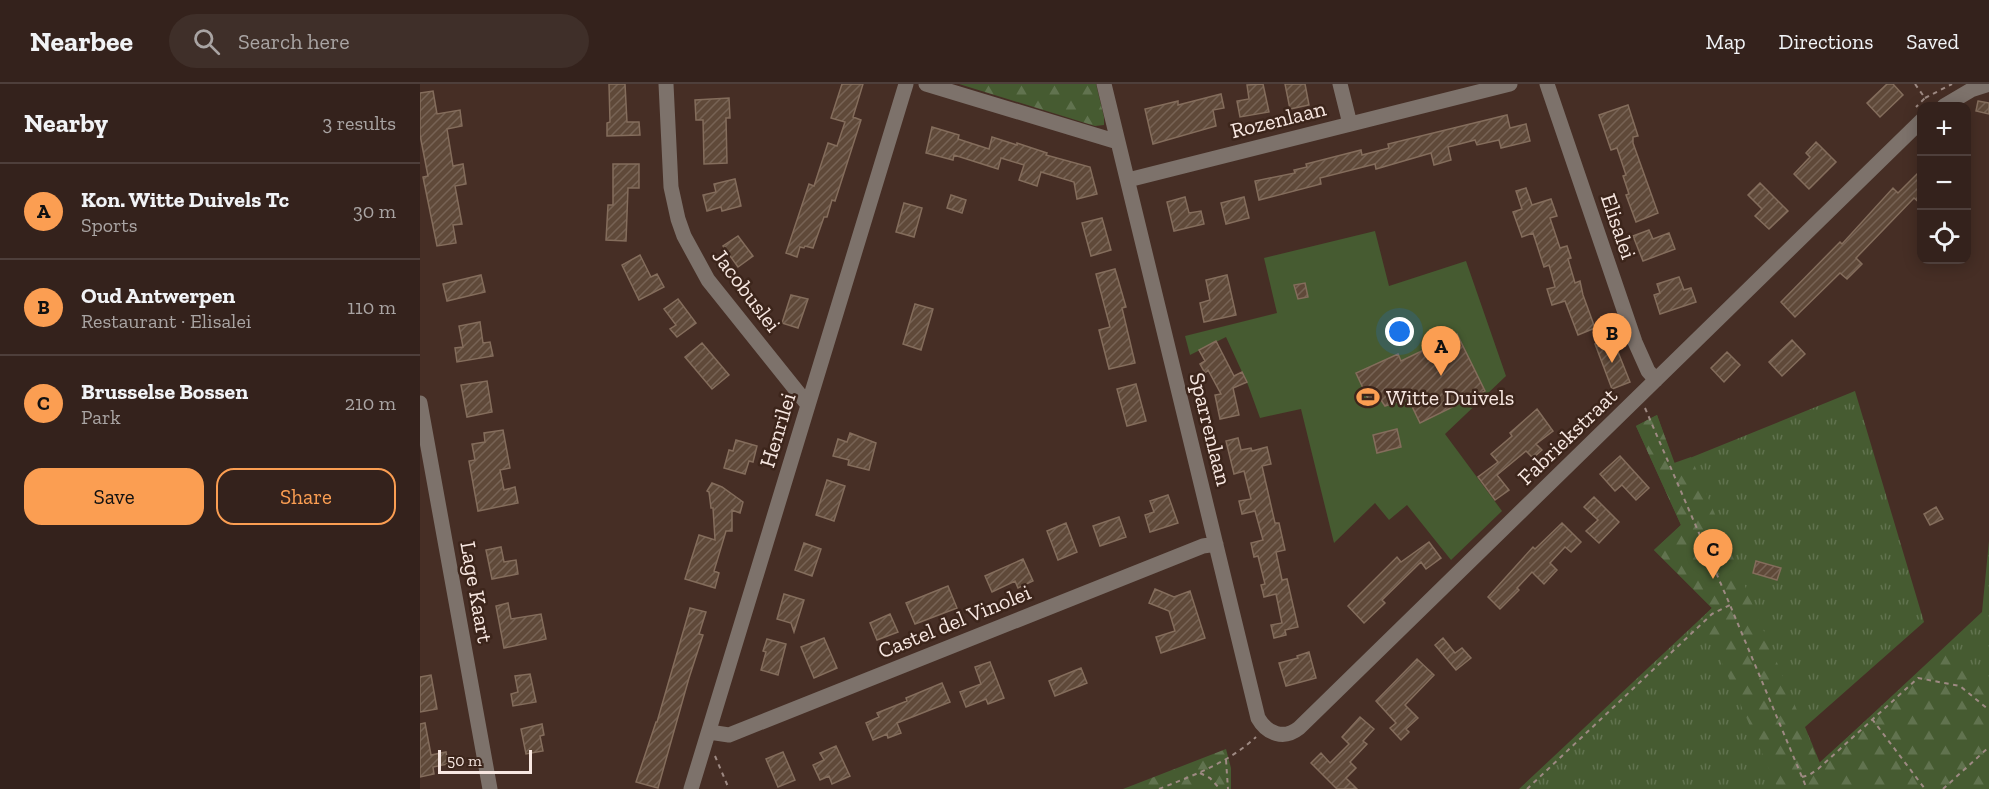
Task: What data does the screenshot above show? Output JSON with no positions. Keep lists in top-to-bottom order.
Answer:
{
  "streets": {
    "street": [
      "Rozenlaan",
      "Elisalei",
      "Jacobuslei",
      "Sparrenlaan",
      "Henrilei",
      "Fabriekstraat",
      "Lage Kaart",
      "Castel del Vinolei"
    ]
  },
  "crossings": [
    ["Rozenlaan", "Sparrenlaan"],
    ["Elisalei", "Fabriekstraat"],
    ["Jacobuslei", "Henrilei"],
    ["Sparrenlaan", "Fabriekstraat"],
    ["Sparrenlaan", "Castel del Vinolei"],
    ["Henrilei", "Castel del Vinolei"]
  ],
  "places": {
    "sports": ["Witte Duivels"]
  },
  "scale_bar": "50 m",
  "page": {
    "header": "Nearbee",
    "search": "Search here",
    "nav": ["Map", "Directions", "Saved"],
    "heading": ["Nearby", "3 results"],
    "map_buttons": ["+", "−"],
    "list": [
      {
        "mark": "A",
        "name": "Kon. Witte Duivels Tc",
        "note": "Sports",
        "value": "30 m"
      },
      {
        "mark": "B",
        "name": "Oud Antwerpen",
        "note": "Restaurant · Elisalei",
        "value": "110 m"
      },
      {
        "mark": "C",
        "name": "Brusselse Bossen",
        "note": "Park",
        "value": "210 m"
      }
    ],
    "pins": ["B", "A", "C"],
    "buttons": ["Save", "Share"],
    "scale": "50 m"
  }
}
